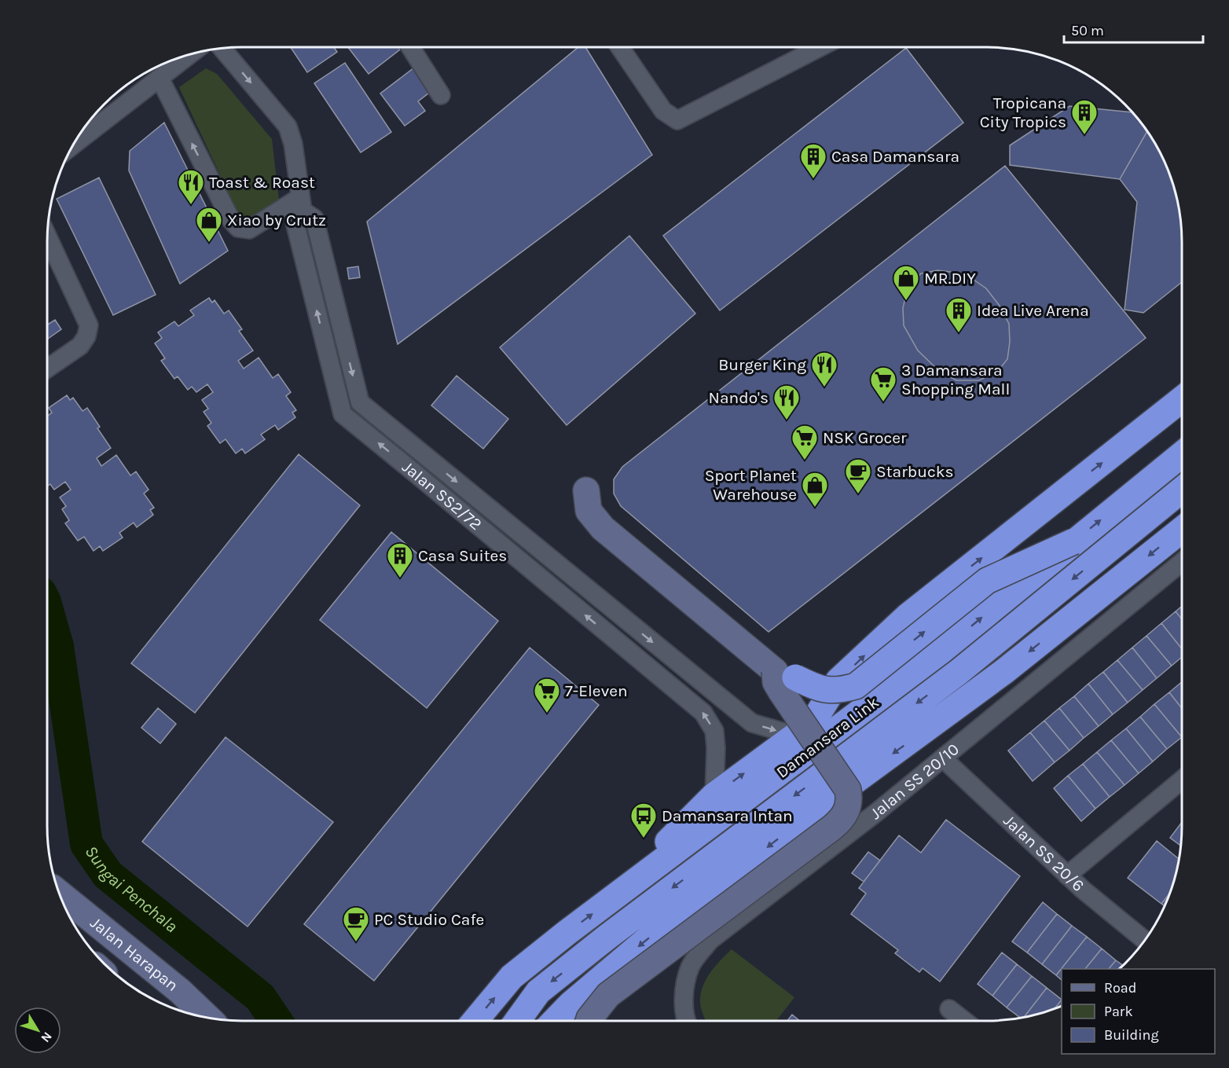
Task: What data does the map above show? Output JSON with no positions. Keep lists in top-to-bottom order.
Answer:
{
  "streets": {
    "highway": ["Damansara Link"],
    "street": [
      "Jalan SS2/72",
      "Jalan SS 20/10",
      "Jalan SS 20/6",
      "Jalan Harapan"
    ]
  },
  "crossings": [
    ["Jalan SS 20/10", "Jalan SS 20/6"]
  ],
  "water": ["Sungai Penchala"],
  "places": {
    "building": [
      "Tropicana City Tropics",
      "Casa Damansara",
      "Idea Live Arena",
      "Casa Suites"
    ],
    "restaurant": ["Toast & Roast", "Burger King", "Nando's"],
    "shop": ["Xiao by Crutz", "MR.DIY", "Sport Planet Warehouse"],
    "supermarket": ["3 Damansara Shopping Mall", "NSK Grocer", "7-Eleven"],
    "cafe": ["Starbucks", "PC Studio Cafe"],
    "bus stop": ["Damansara Intan"]
  },
  "legend": ["Road", "Park", "Building"],
  "scale_bar": "50 m",
  "north": "bottom right"
}
